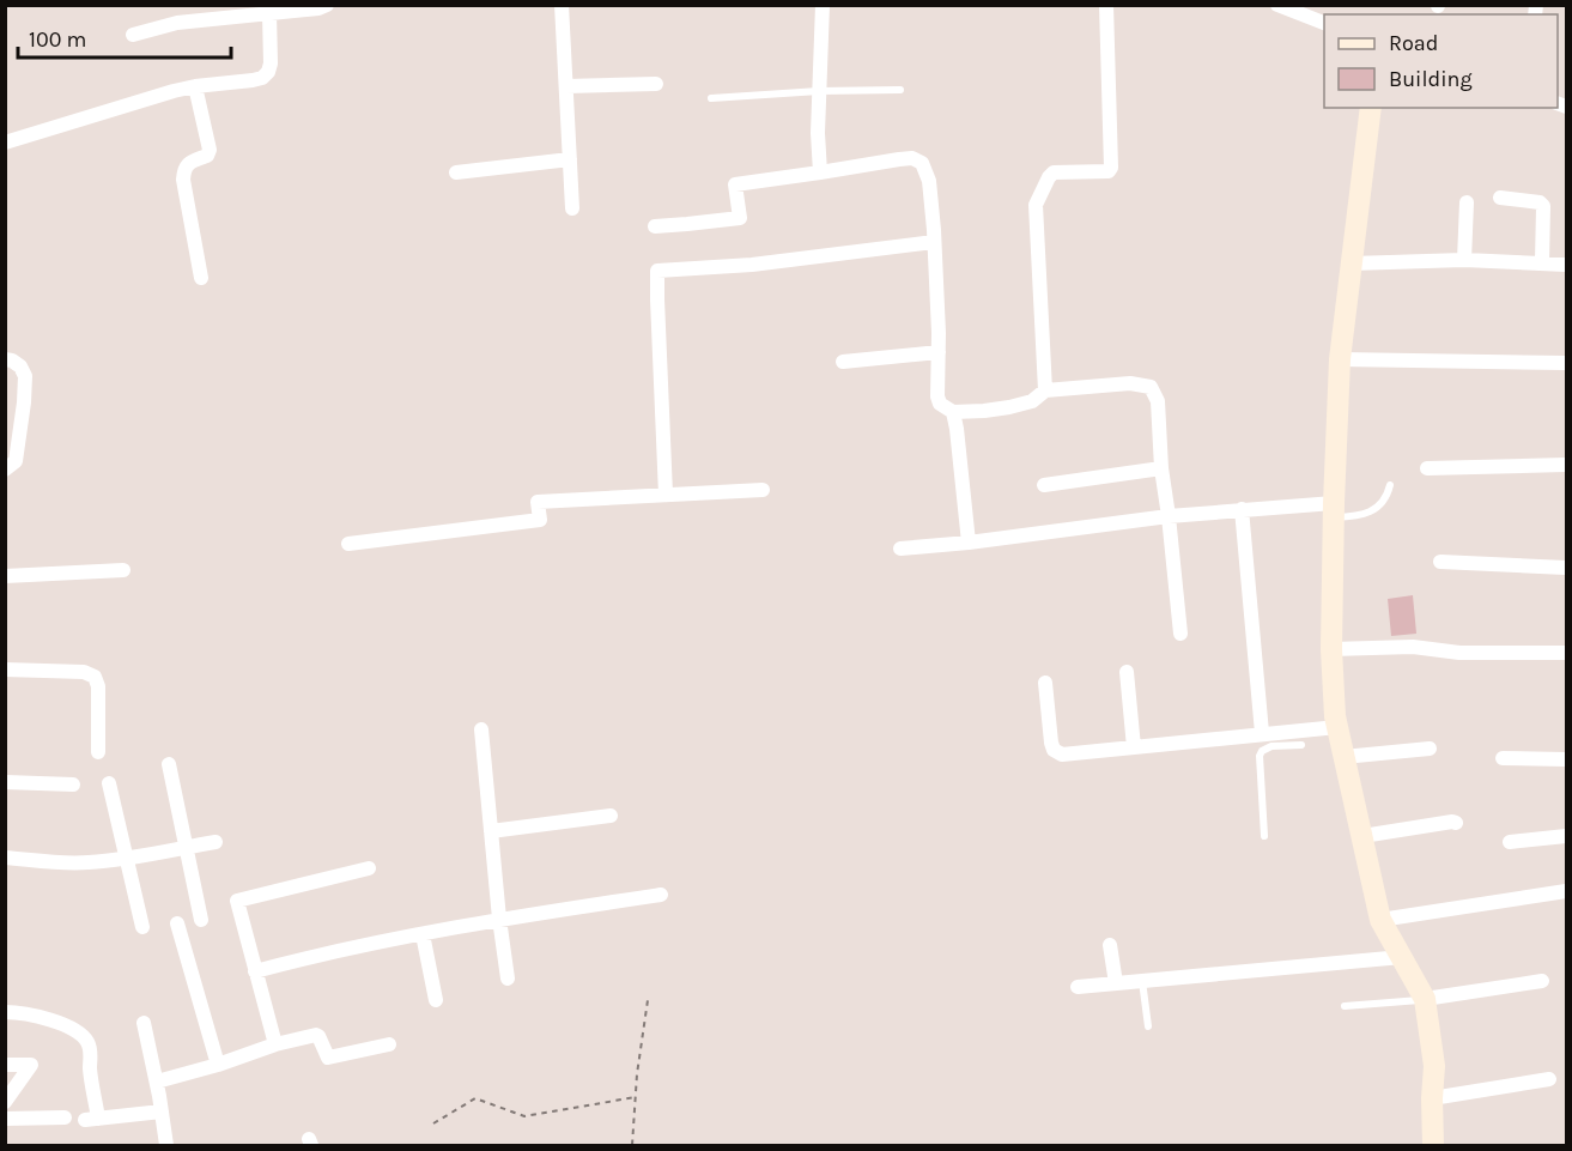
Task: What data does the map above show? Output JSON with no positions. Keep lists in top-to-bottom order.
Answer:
{
  "legend": ["Road", "Building"],
  "scale_bar": "100 m"
}
